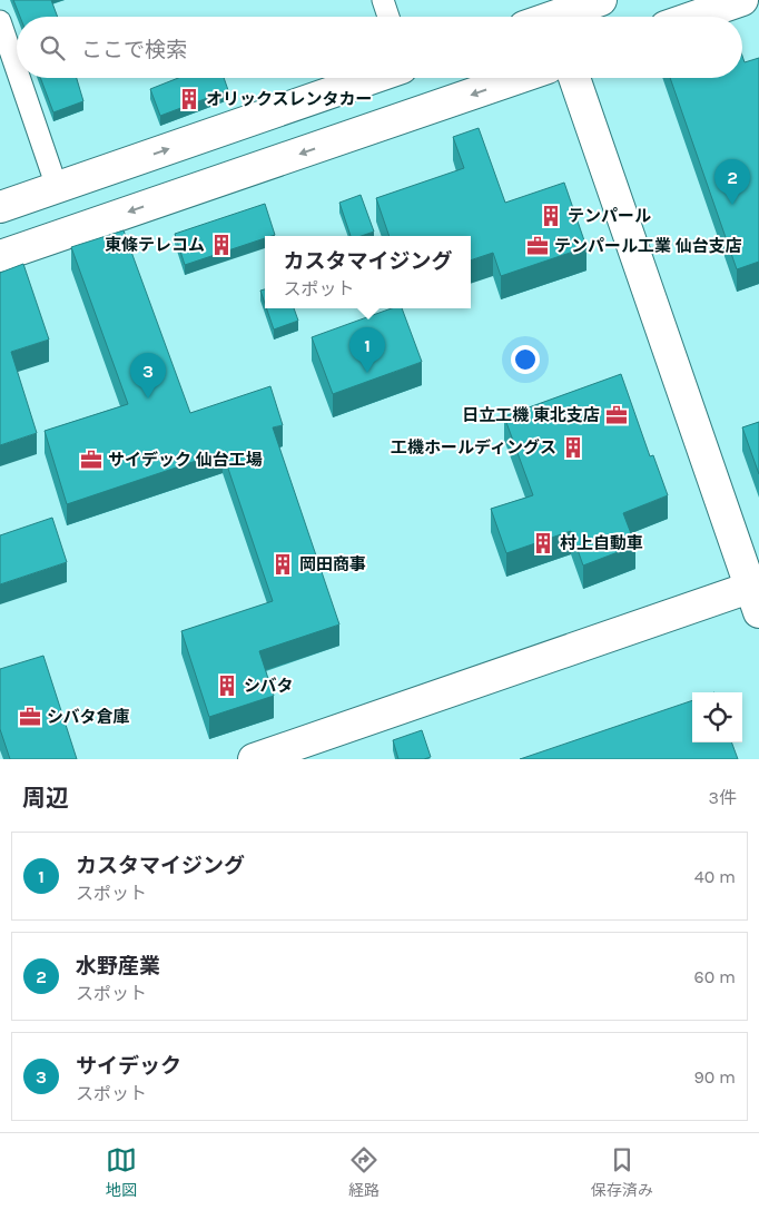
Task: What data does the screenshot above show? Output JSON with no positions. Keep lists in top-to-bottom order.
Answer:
{
  "places": {
    "building": [
      "オリックスレンタカー",
      "テンパール",
      "東條テレコム",
      "工機ホールディングス",
      "村上自動車",
      "岡田商事",
      "シバタ"
    ],
    "office": [
      "テンパール工業 仙台支店",
      "日立工機 東北支店",
      "サイデック 仙台工場",
      "シバタ倉庫"
    ]
  },
  "page": {
    "search": "ここで検索",
    "pins": ["2", "1", "3"],
    "popup": ["カスタマイジング", "スポット"],
    "heading": ["周辺", "3件"],
    "list": [
      {
        "mark": "1",
        "name": "カスタマイジング",
        "note": "スポット",
        "value": "40 m"
      },
      {
        "mark": "2",
        "name": "水野産業",
        "note": "スポット",
        "value": "60 m"
      },
      {
        "mark": "3",
        "name": "サイデック",
        "note": "スポット",
        "value": "90 m"
      }
    ],
    "nav": ["地図", "経路", "保存済み"]
  }
}
